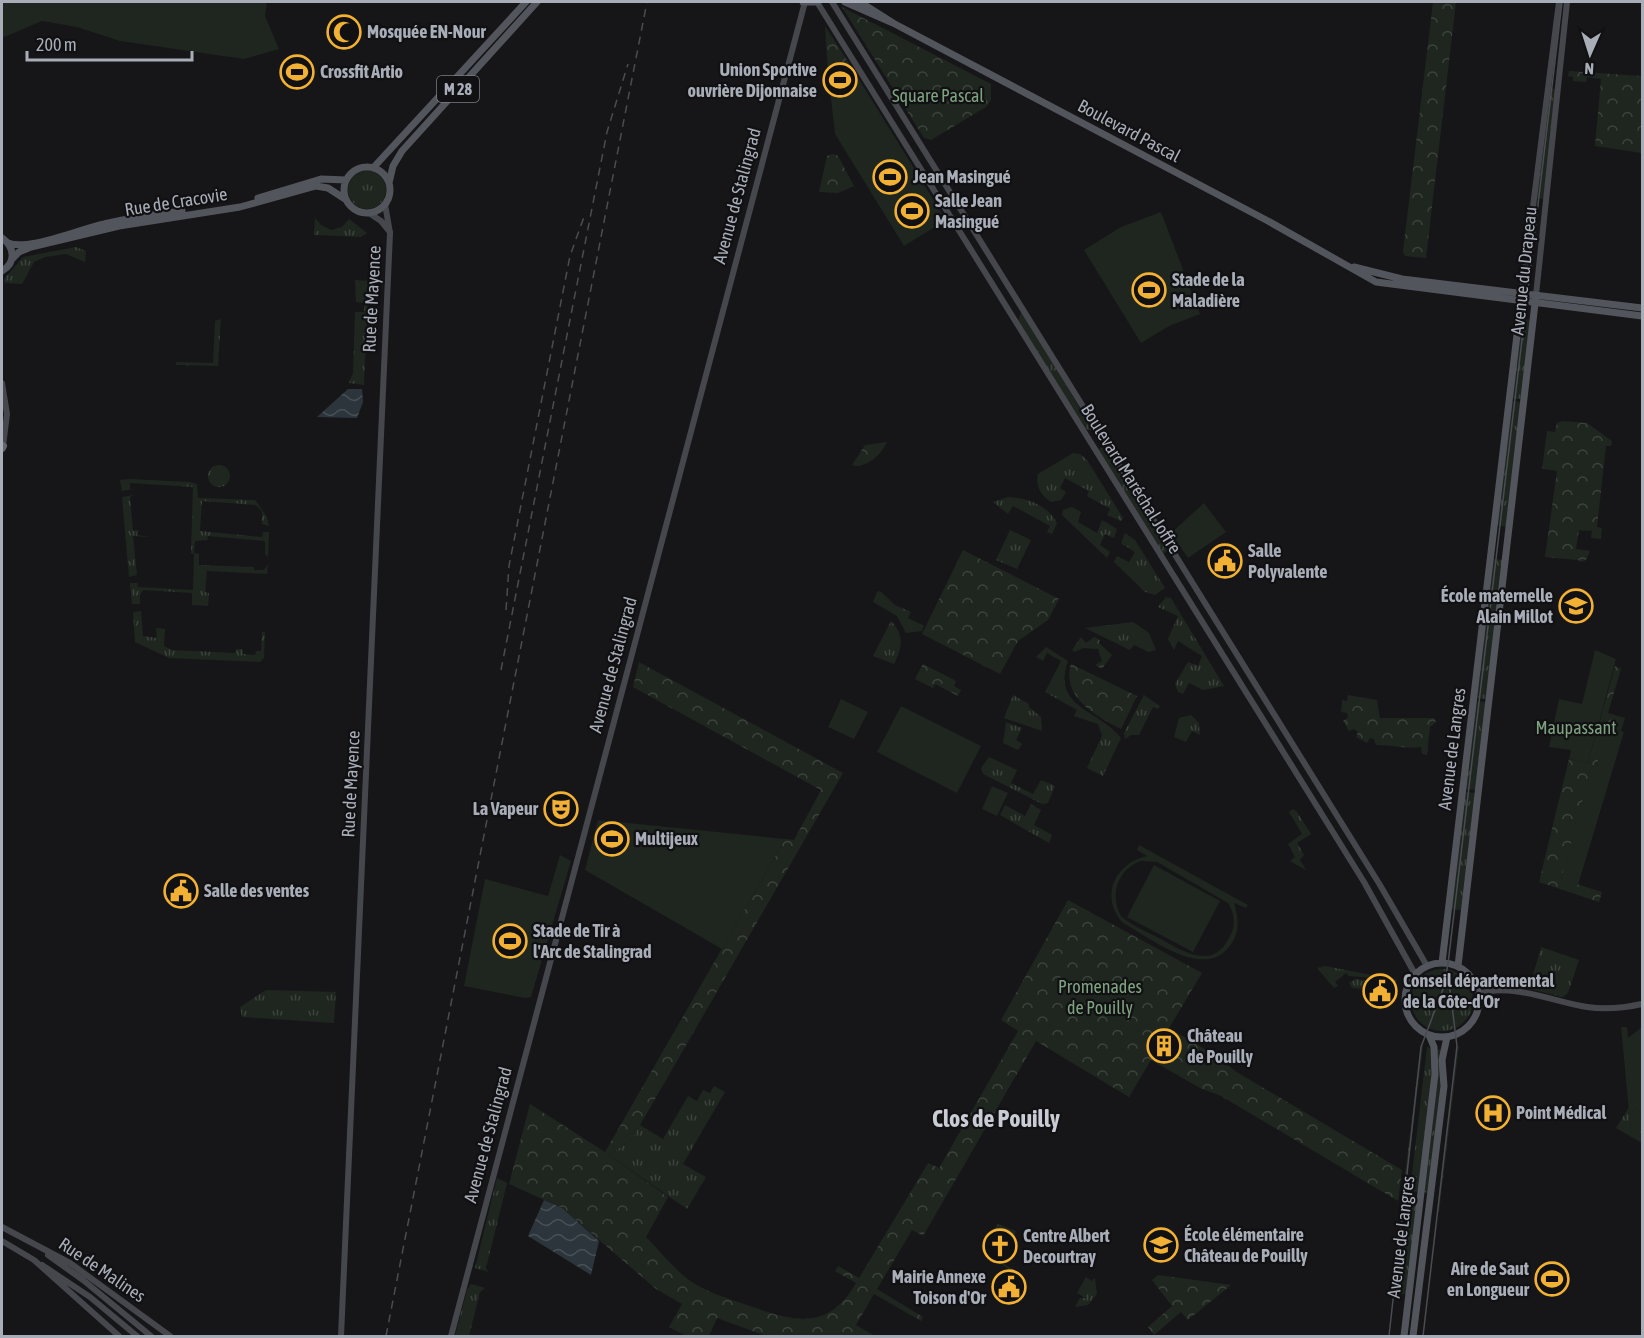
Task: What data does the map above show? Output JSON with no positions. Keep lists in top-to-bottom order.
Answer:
{
  "streets": {
    "main road": [
      "M 28",
      "Boulevard Pascal",
      "Avenue de Stalingrad",
      "Rue de Cracovie",
      "Avenue du Drapeau",
      "Rue de Mayence",
      "Boulevard Maréchal Joffre",
      "Avenue de Langres",
      "Rue de Malines"
    ]
  },
  "crossings": [
    ["M 28", "Rue de Cracovie"],
    ["M 28", "Rue de Mayence"],
    ["Boulevard Pascal", "Avenue du Drapeau"],
    ["Rue de Cracovie", "Rue de Mayence"],
    ["Avenue du Drapeau", "Avenue de Langres"],
    ["Boulevard Maréchal Joffre", "Avenue de Langres"]
  ],
  "districts": ["Clos de Pouilly"],
  "parks": ["Square Pascal", "Maupassant", "Promenades de Pouilly"],
  "places": {
    "mosque": ["Mosquée EN-Nour"],
    "sports": [
      "Crossfit Artio",
      "Union Sportive ouvrière Dijonnaise",
      "Jean Masingué",
      "Salle Jean Masingué",
      "Stade de la Maladière",
      "Multijeux",
      "Stade de Tir à l'Arc de Stalingrad",
      "Aire de Saut en Longueur"
    ],
    "public building": [
      "Salle Polyvalente",
      "Salle des ventes",
      "Conseil départemental de la Côte-d'Or",
      "Mairie Annexe Toison d'Or"
    ],
    "school or university": ["École maternelle Alain Millot", "École élémentaire Château de Pouilly"],
    "theatre": ["La Vapeur"],
    "building": ["Château de Pouilly"],
    "hospital": ["Point Médical"],
    "church": ["Centre Albert Decourtray"]
  },
  "scale_bar": "200 m",
  "north": "bottom"
}
